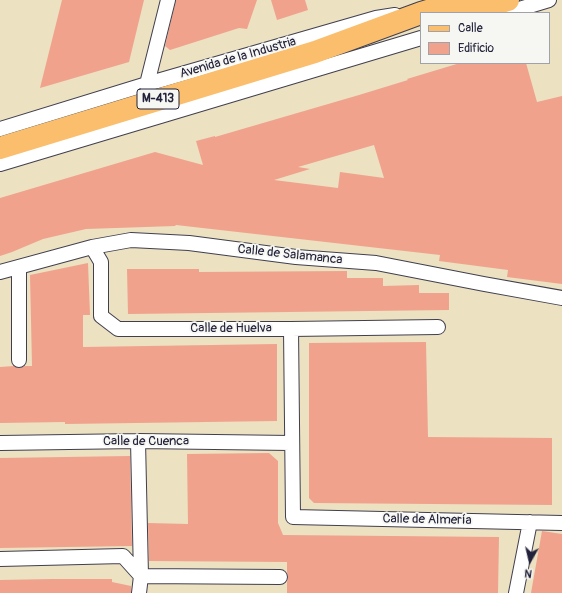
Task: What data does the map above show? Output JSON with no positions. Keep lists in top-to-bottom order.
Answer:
{
  "streets": {
    "main road": ["Avenida de la Industria", "M-413"],
    "street": [
      "Calle de Salamanca",
      "Calle de Huelva",
      "Calle de Cuenca",
      "Calle de Almería"
    ]
  },
  "crossings": [
    ["Calle de Salamanca", "Calle de Huelva"],
    ["Calle de Cuenca", "Calle de Almería"]
  ],
  "legend": ["Calle", "Edificio"],
  "north": "bottom"
}
